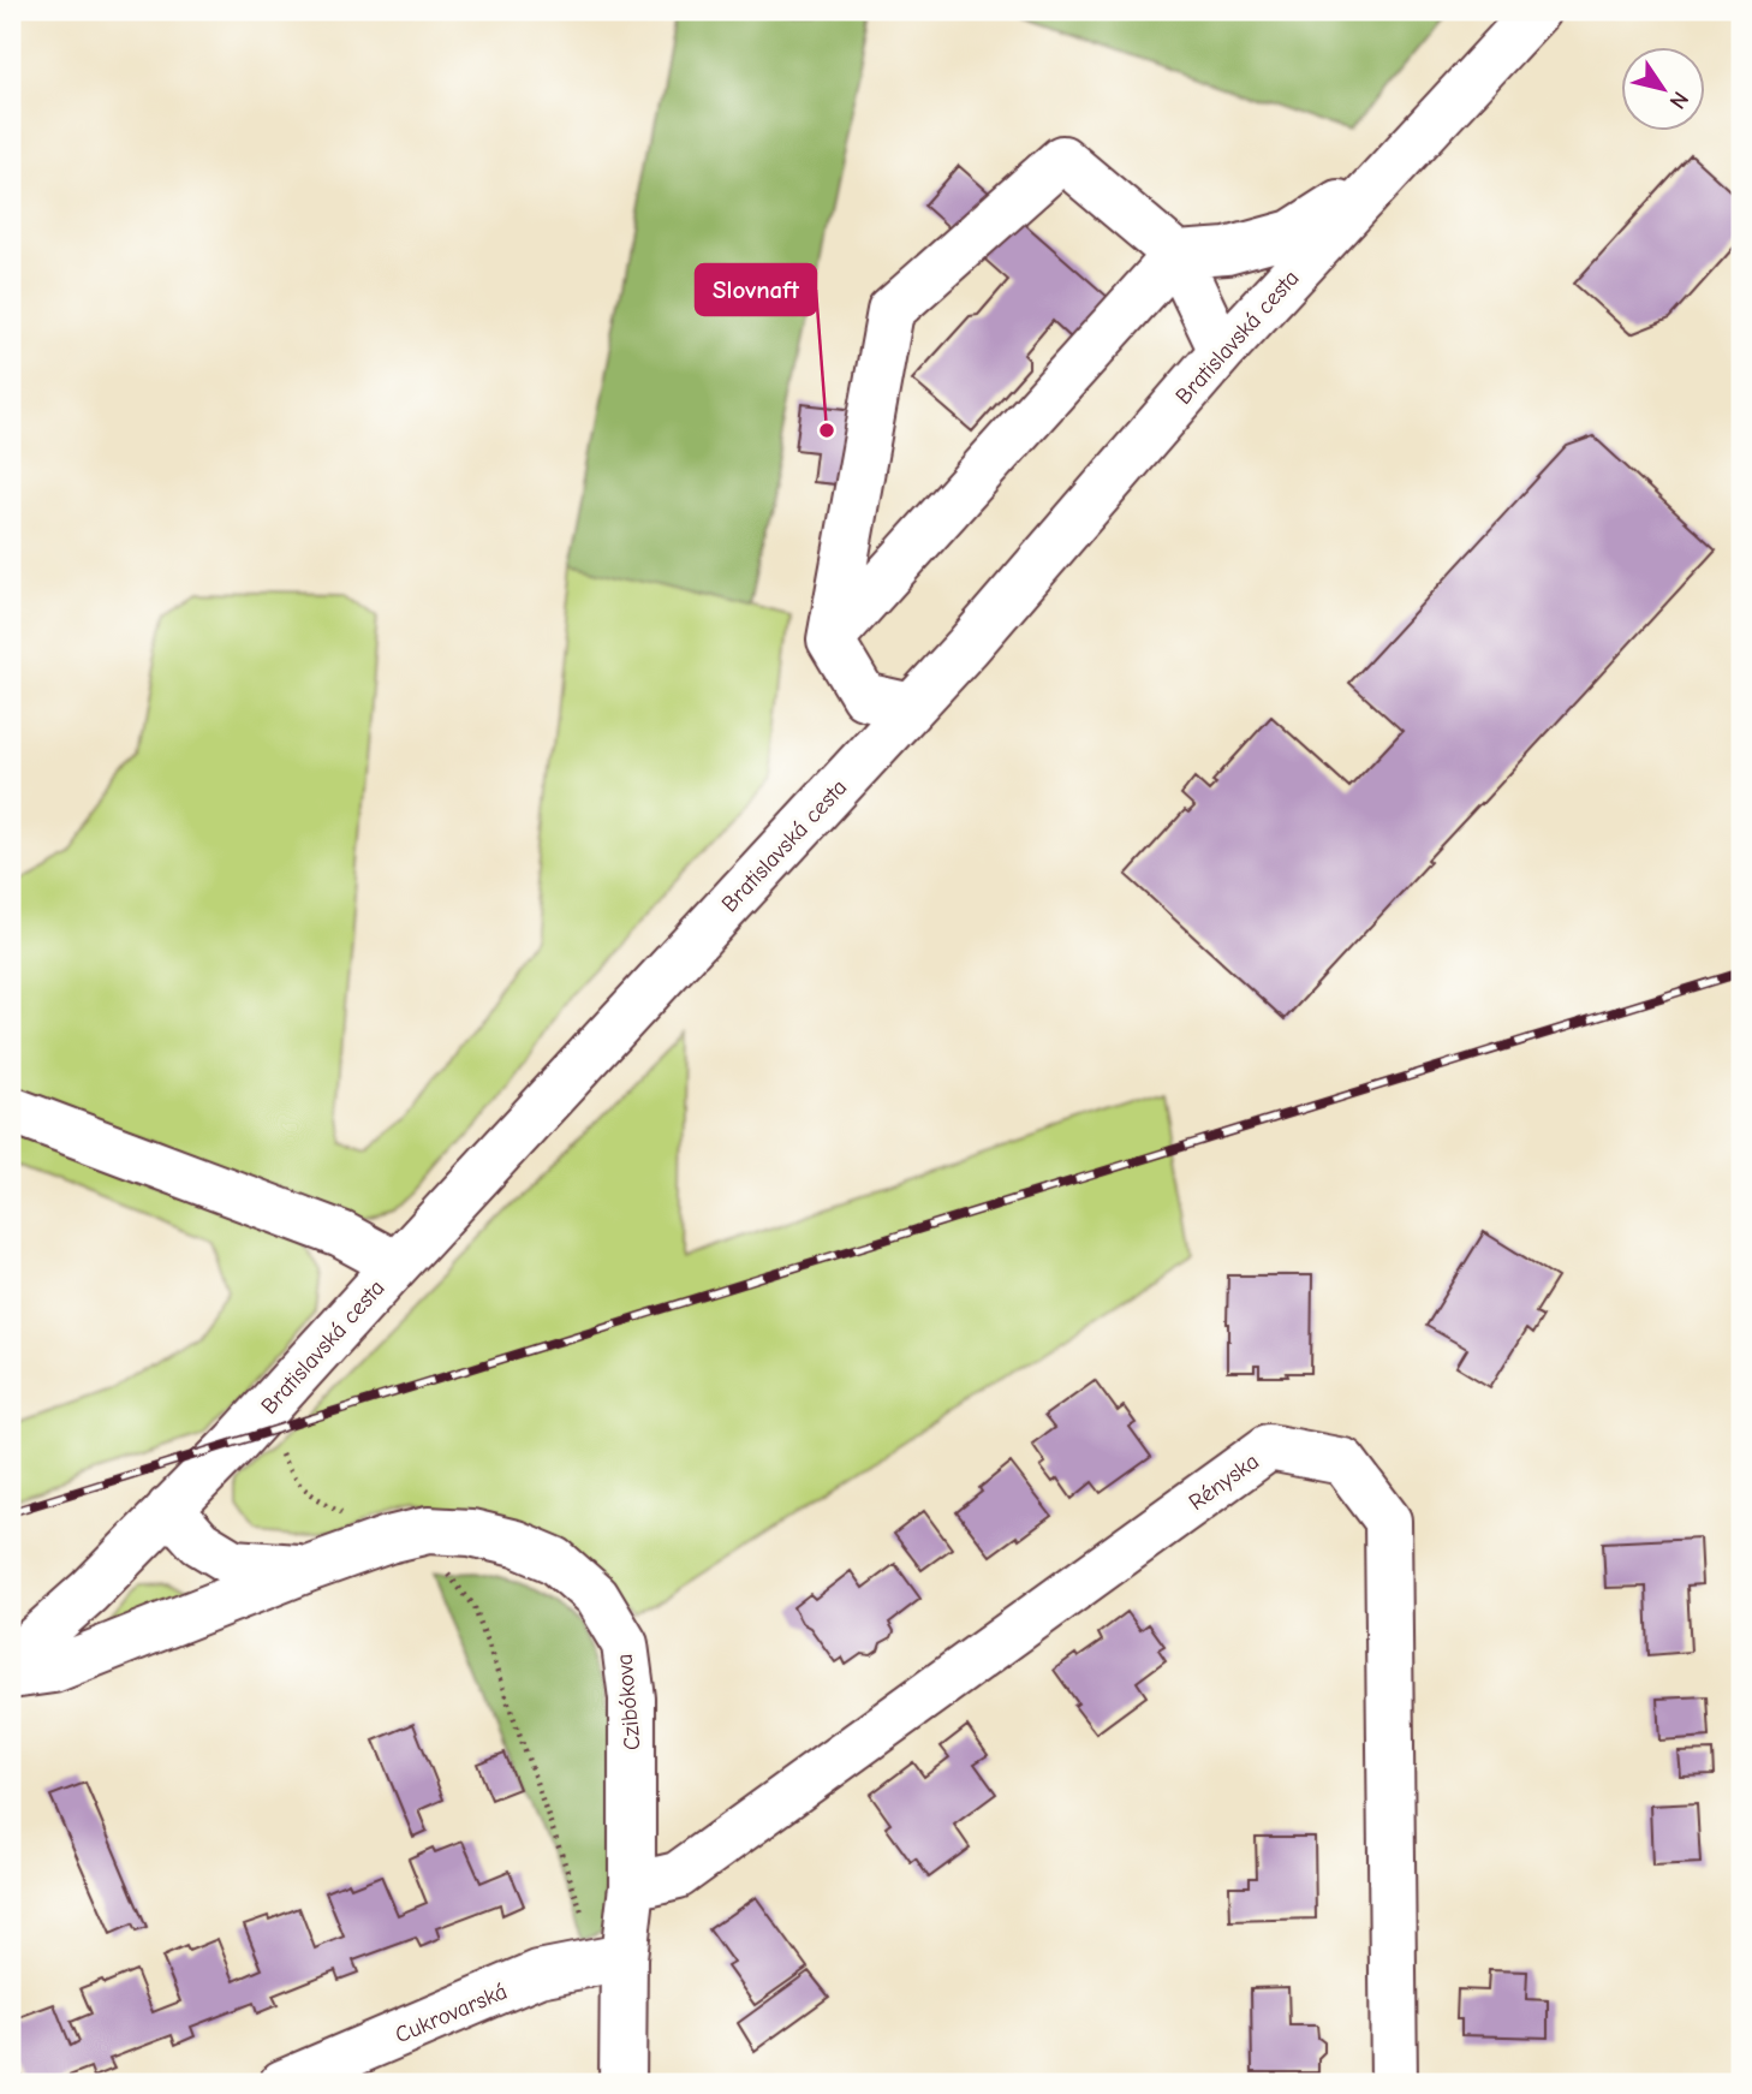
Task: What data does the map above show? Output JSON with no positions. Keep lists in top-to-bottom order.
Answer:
{
  "streets": {
    "street": [
      "Bratislavská cesta",
      "Rényska",
      "Czibókova",
      "Cukrovarská"
    ]
  },
  "crossings": [
    ["Bratislavská cesta", "Czibókova"],
    ["Rényska", "Czibókova"],
    ["Czibókova", "Cukrovarská"]
  ],
  "places": ["Slovnaft"],
  "north": "bottom right"
}
